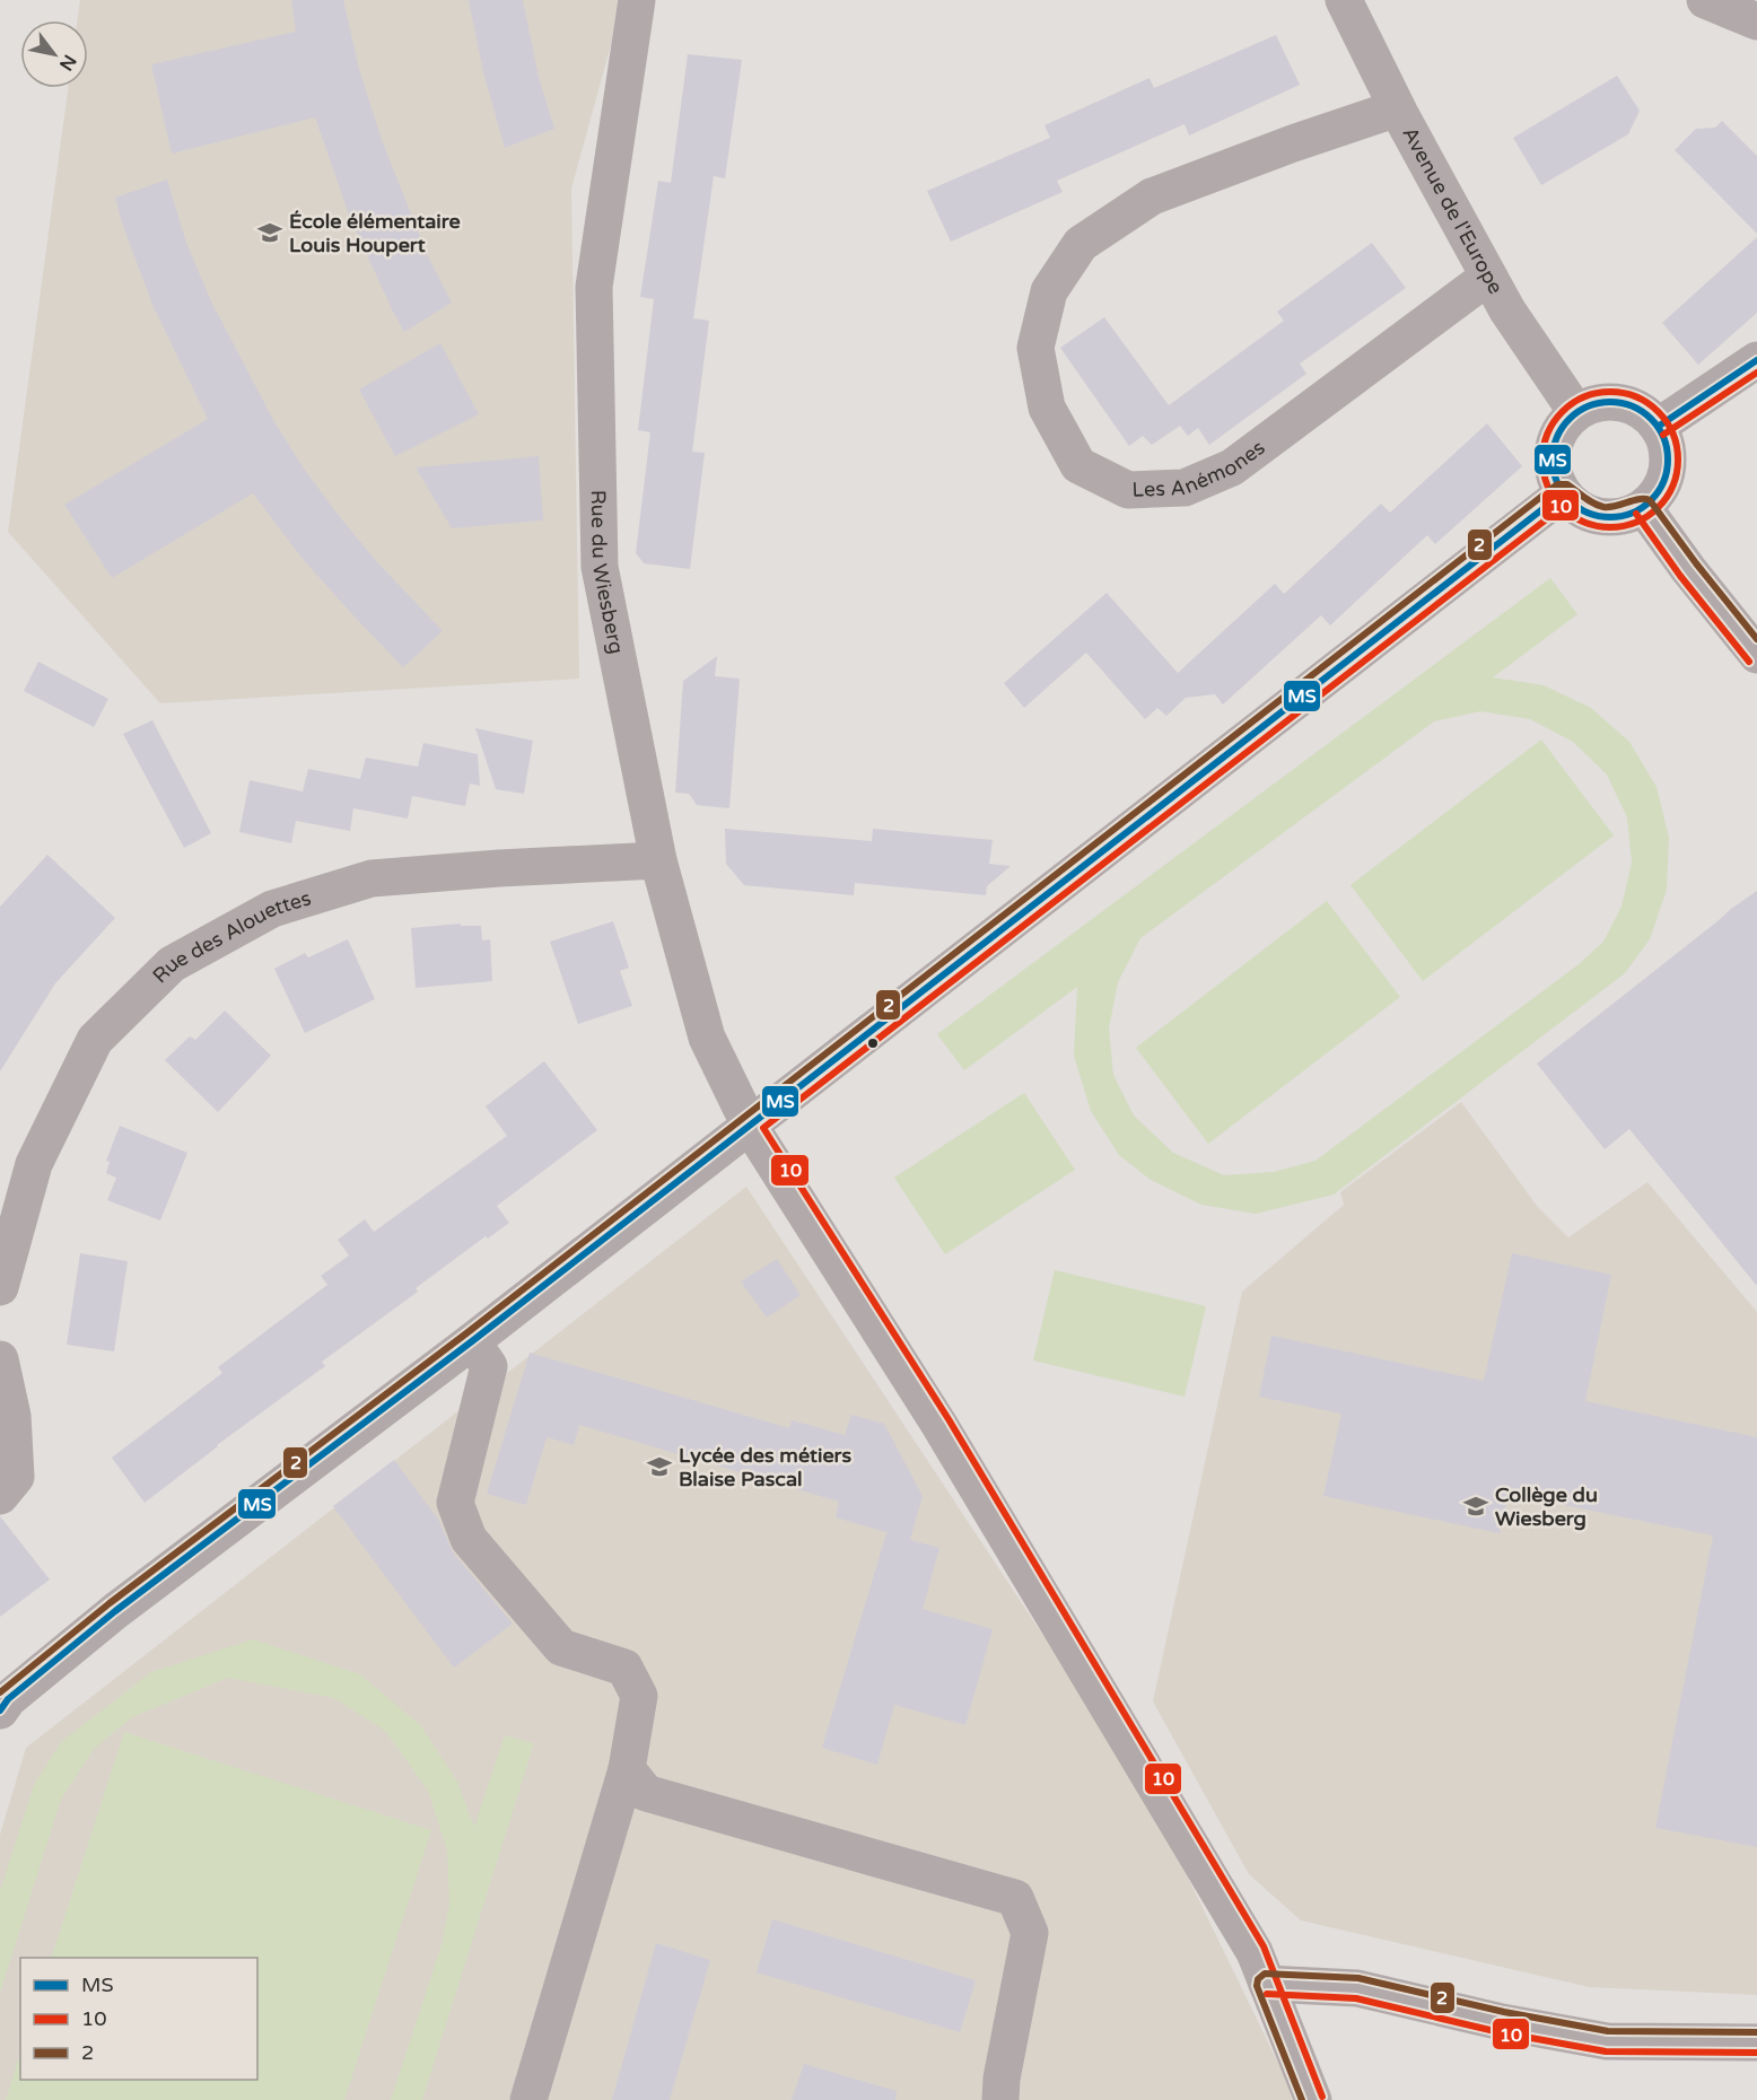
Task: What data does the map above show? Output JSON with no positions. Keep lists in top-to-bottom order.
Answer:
{
  "streets": {
    "street": [
      "Avenue de l'Europe",
      "Les Anémones",
      "Rue du Wiesberg",
      "Rue des Alouettes"
    ]
  },
  "crossings": [
    ["Avenue de l'Europe", "Les Anémones"],
    ["Rue du Wiesberg", "Rue des Alouettes"]
  ],
  "places": {
    "school or university": ["École élémentaire Louis Houpert", "Lycée des métiers Blaise Pascal", "Collège du Wiesberg"]
  },
  "lines": ["transit line MS", "transit line 10", "transit line 2"],
  "legend": ["MS", "10", "2"],
  "north": "bottom right"
}
